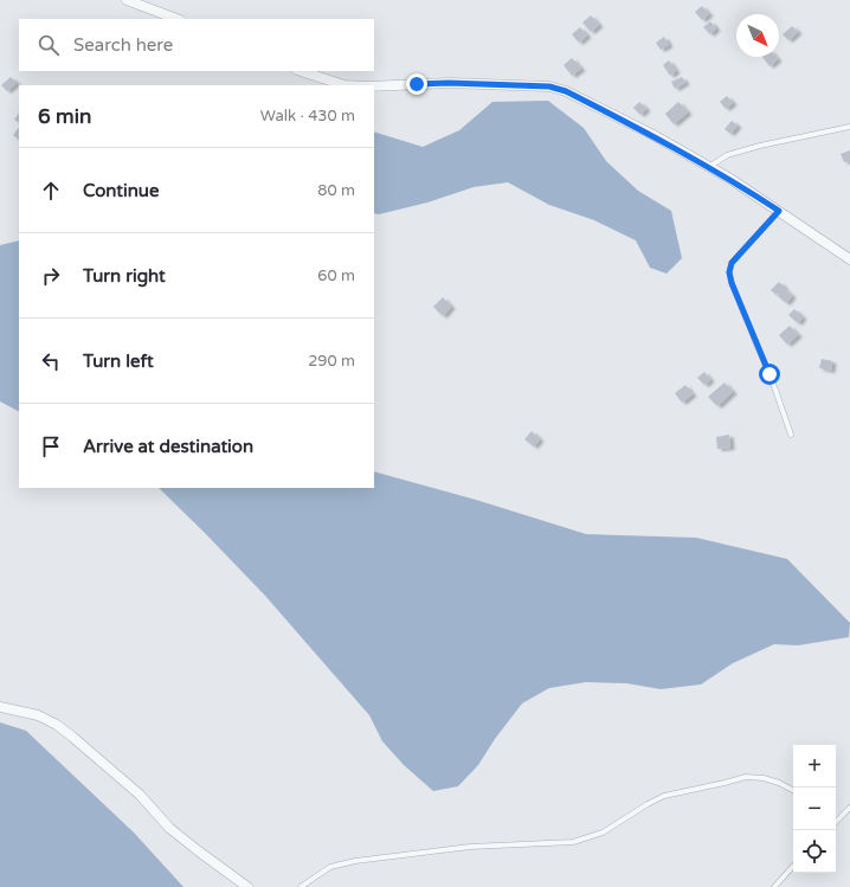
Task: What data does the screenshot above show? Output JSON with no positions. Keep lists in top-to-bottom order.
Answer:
{
  "north": "bottom right",
  "page": {
    "search": "Search here",
    "heading": ["6 min", "Walk · 430 m"],
    "list": [
      ["Continue", "80 m"],
      ["Turn right", "60 m"],
      ["Turn left", "290 m"],
      "Arrive at destination"
    ],
    "map_buttons": ["+", "−"]
  }
}
